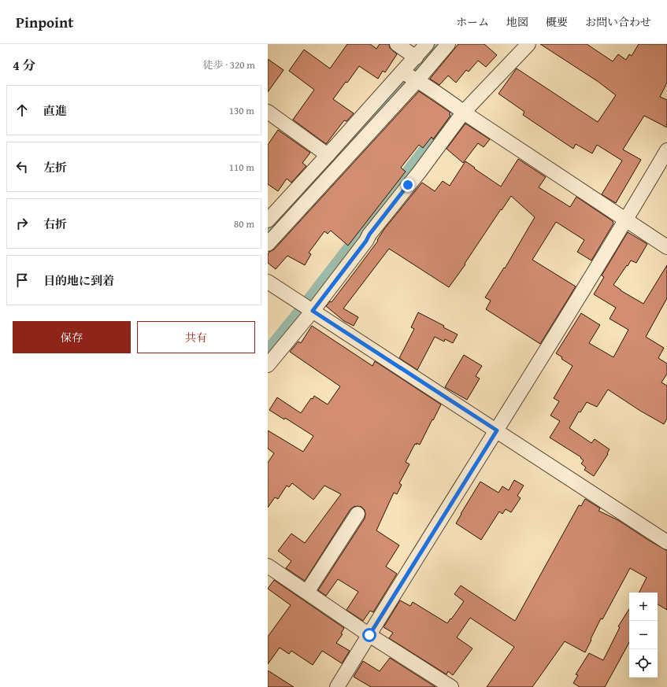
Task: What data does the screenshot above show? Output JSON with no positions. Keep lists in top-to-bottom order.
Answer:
{
  "page": {
    "header": "Pinpoint",
    "nav": [
      "ホーム",
      "地図",
      "概要",
      "お問い合わせ"
    ],
    "heading": ["4 分", "徒歩 · 320 m"],
    "list": [
      ["直進", "130 m"],
      ["左折", "110 m"],
      ["右折", "80 m"],
      "目的地に到着"
    ],
    "buttons": ["保存", "共有"],
    "map_buttons": ["+", "−"]
  }
}
